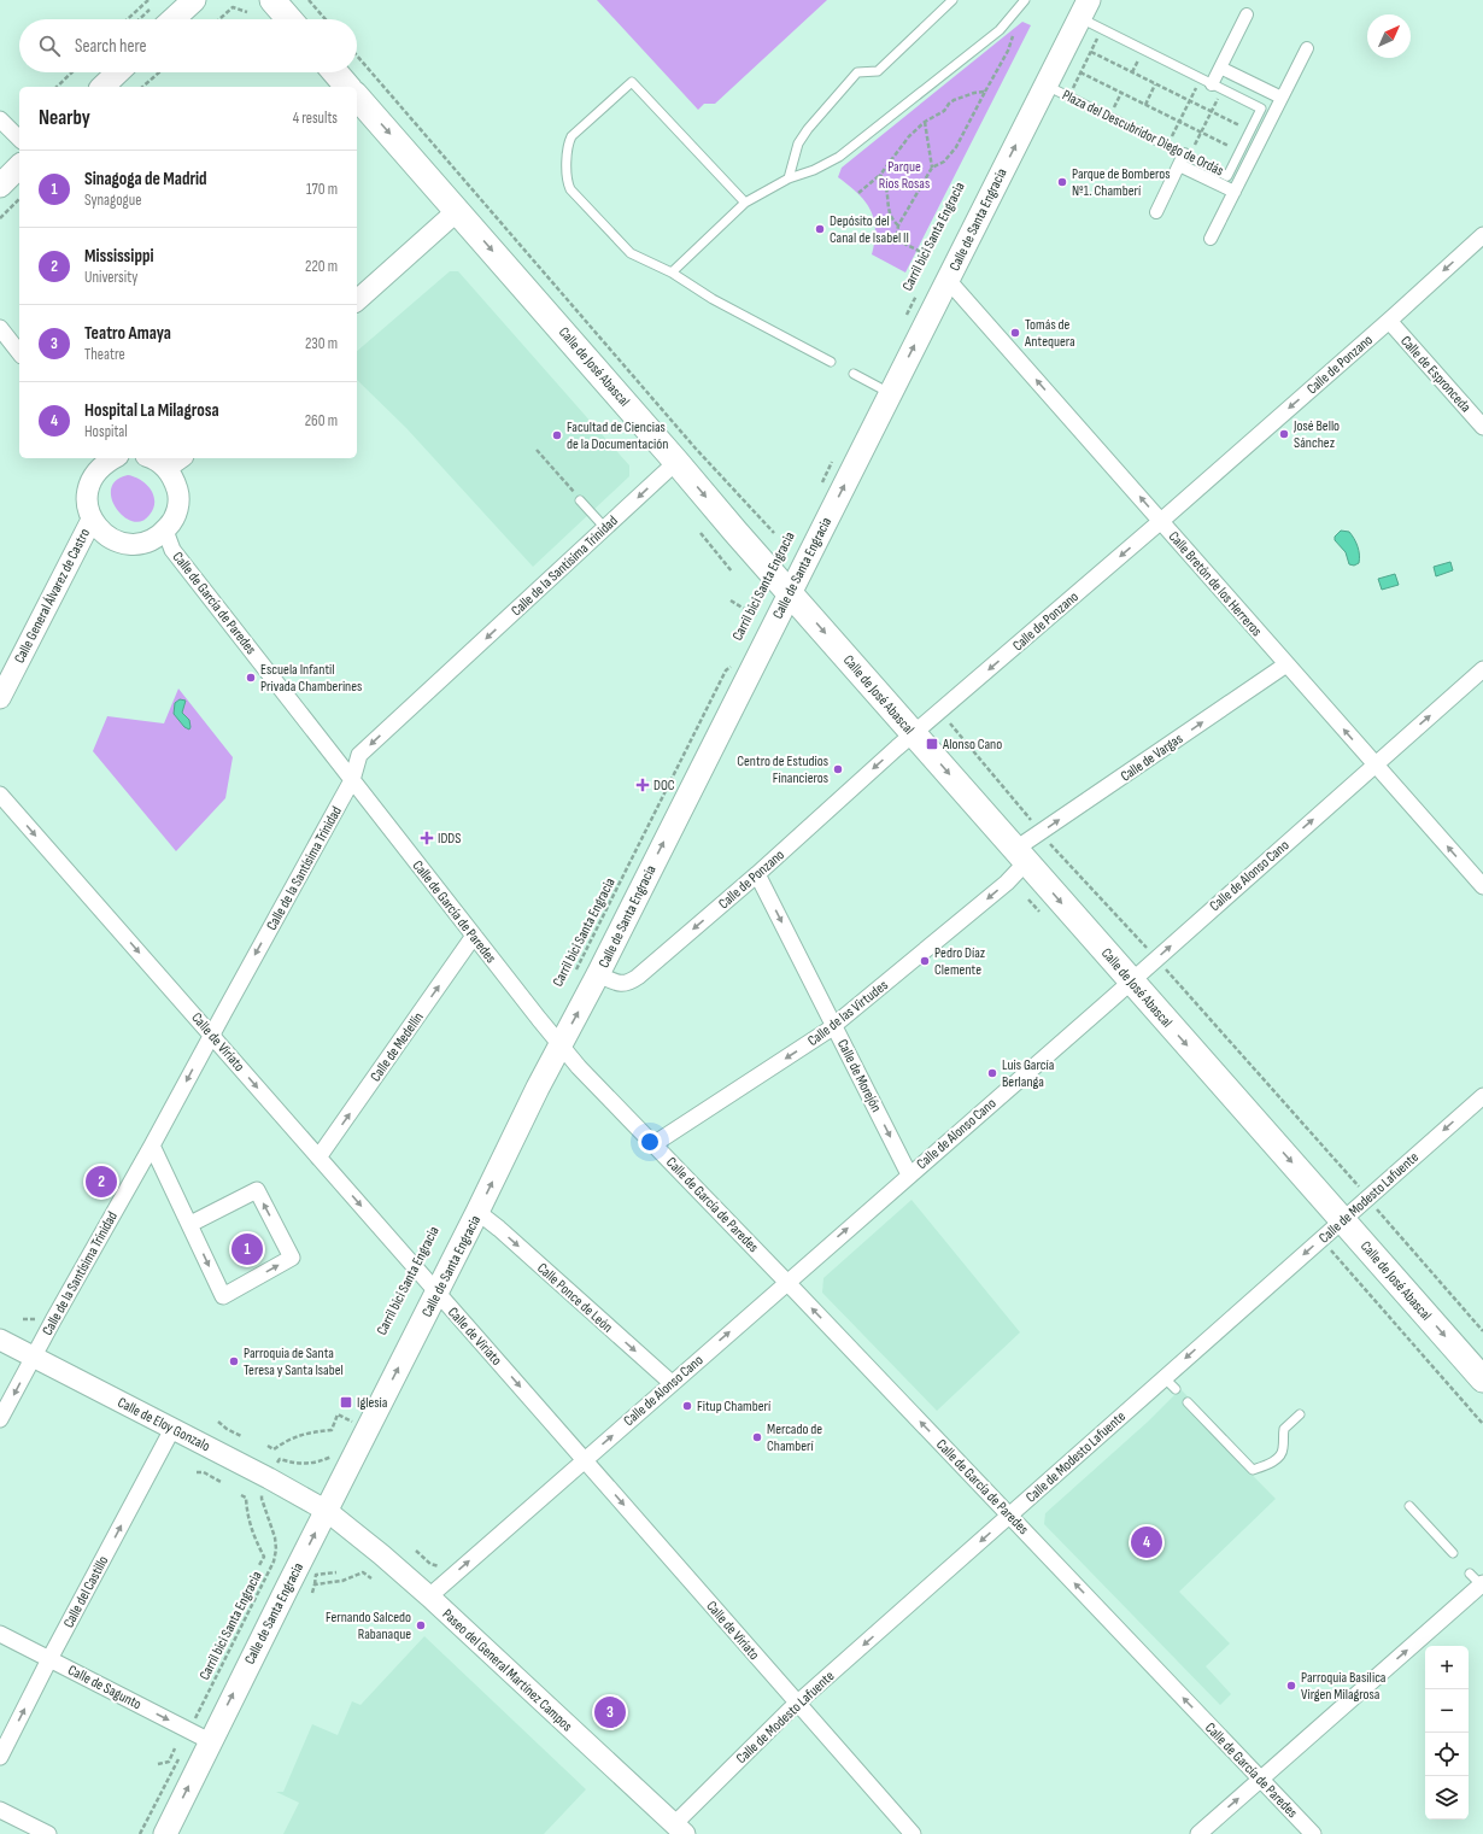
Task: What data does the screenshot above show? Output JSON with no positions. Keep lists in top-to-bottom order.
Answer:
{
  "streets": {
    "main road": ["Calle de Santa Engracia", "Calle de José Abascal"],
    "street": [
      "Calle de Ponzano",
      "Calle de Espronceda",
      "Calle de la Santísima Trinidad",
      "Calle Bretón de los Herreros",
      "Calle General Álvarez de Castro",
      "Calle de García de Paredes",
      "Calle de Vargas",
      "Calle de Alonso Cano",
      "Calle de las Virtudes",
      "Calle de Viriato",
      "Calle de Medellín",
      "Calle de Morejón",
      "Calle de Modesto Lafuente",
      "Calle Ponce de León",
      "Calle de Eloy Gonzalo",
      "Calle del Castillo",
      "Paseo del General Martínez Campos",
      "Calle de Sagunto"
    ],
    "lane": ["Plaza del Descubridor Diego de Ordás"],
    "path": ["Carril bici Santa Engracia"]
  },
  "crossings": [
    ["Plaza del Descubridor Diego de Ordás", "Calle de Santa Engracia"],
    ["Calle de Santa Engracia", "Carril bici Santa Engracia"],
    ["Calle de Santa Engracia", "Calle de Ponzano"],
    ["Calle de Santa Engracia", "Calle de José Abascal"],
    ["Calle de Santa Engracia", "Calle Bretón de los Herreros"],
    ["Calle de Santa Engracia", "Calle de García de Paredes"],
    ["Calle de Santa Engracia", "Calle de Viriato"],
    ["Calle de Santa Engracia", "Calle Ponce de León"],
    ["Calle de Santa Engracia", "Calle de Eloy Gonzalo"],
    ["Calle de Santa Engracia", "Paseo del General Martínez Campos"],
    ["Calle de Santa Engracia", "Calle de Sagunto"],
    ["Carril bici Santa Engracia", "Calle de Eloy Gonzalo"],
    ["Carril bici Santa Engracia", "Calle de Sagunto"],
    ["Calle de Ponzano", "Calle de José Abascal"],
    ["Calle de Ponzano", "Calle de Espronceda"],
    ["Calle de Ponzano", "Calle Bretón de los Herreros"],
    ["Calle de Ponzano", "Calle de Morejón"],
    ["Calle de José Abascal", "Calle de la Santísima Trinidad"],
    ["Calle de José Abascal", "Calle de Vargas"],
    ["Calle de José Abascal", "Calle de Alonso Cano"],
    ["Calle de José Abascal", "Calle de las Virtudes"],
    ["Calle de José Abascal", "Calle de Modesto Lafuente"],
    ["Calle de la Santísima Trinidad", "Calle de García de Paredes"],
    ["Calle de la Santísima Trinidad", "Calle de Viriato"],
    ["Calle de la Santísima Trinidad", "Calle de Eloy Gonzalo"],
    ["Calle Bretón de los Herreros", "Calle de Vargas"],
    ["Calle Bretón de los Herreros", "Calle de Alonso Cano"],
    ["Calle de García de Paredes", "Calle de Alonso Cano"],
    ["Calle de García de Paredes", "Calle de las Virtudes"],
    ["Calle de García de Paredes", "Calle de Medellín"],
    ["Calle de García de Paredes", "Calle de Modesto Lafuente"],
    ["Calle de Vargas", "Calle de las Virtudes"],
    ["Calle de Alonso Cano", "Calle de Viriato"],
    ["Calle de Alonso Cano", "Calle de Morejón"],
    ["Calle de Alonso Cano", "Calle Ponce de León"],
    ["Calle de Alonso Cano", "Paseo del General Martínez Campos"],
    ["Calle de las Virtudes", "Calle de Morejón"],
    ["Calle de Viriato", "Calle de Medellín"],
    ["Calle de Viriato", "Calle de Modesto Lafuente"],
    ["Calle de Modesto Lafuente", "Paseo del General Martínez Campos"],
    ["Calle de Eloy Gonzalo", "Calle del Castillo"],
    ["Calle de Eloy Gonzalo", "Paseo del General Martínez Campos"],
    ["Calle del Castillo", "Calle de Sagunto"]
  ],
  "one_way": [
    "Calle de Santa Engracia",
    "Calle de Ponzano",
    "Calle de José Abascal",
    "Calle de la Santísima Trinidad",
    "Calle Bretón de los Herreros",
    "Calle de García de Paredes",
    "Calle de Vargas",
    "Calle de Alonso Cano",
    "Calle de las Virtudes",
    "Calle de Viriato",
    "Calle de Medellín",
    "Calle de Morejón",
    "Calle de Modesto Lafuente",
    "Calle Ponce de León",
    "Calle del Castillo",
    "Calle de Sagunto"
  ],
  "parks": ["Parque Ríos Rosas"],
  "places": {
    "other": [
      "Parque de Bomberos Nº1. Chamberí",
      "Depósito del Canal de Isabel II",
      "Tomás de Antequera",
      "José Bello Sánchez",
      "Facultad de Ciencias de la Documentación",
      "Escuela Infantil Privada Chamberines",
      "Centro de Estudios Financieros",
      "Pedro Díaz Clemente",
      "Luis García Berlanga",
      "Parroquia de Santa Teresa y Santa Isabel",
      "Fitup Chamberí",
      "Mercado de Chamberí",
      "Fernando Salcedo Rabanaque",
      "Parroquia Basílica Virgen Milagrosa"
    ],
    "transit": ["Alonso Cano", "Iglesia"],
    "health": ["DOC", "IDDS"]
  },
  "north": "top right",
  "page": {
    "search": "Search here",
    "heading": ["Nearby", "4 results"],
    "list": [
      {
        "mark": "1",
        "name": "Sinagoga de Madrid",
        "note": "Synagogue",
        "value": "170 m"
      },
      {
        "mark": "2",
        "name": "Mississippi",
        "note": "University",
        "value": "220 m"
      },
      {
        "mark": "3",
        "name": "Teatro Amaya",
        "note": "Theatre",
        "value": "230 m"
      },
      {
        "mark": "4",
        "name": "Hospital La Milagrosa",
        "note": "Hospital",
        "value": "260 m"
      }
    ],
    "pins": [
      "2",
      "1",
      "4",
      "3"
    ],
    "map_buttons": ["+", "−"]
  }
}
